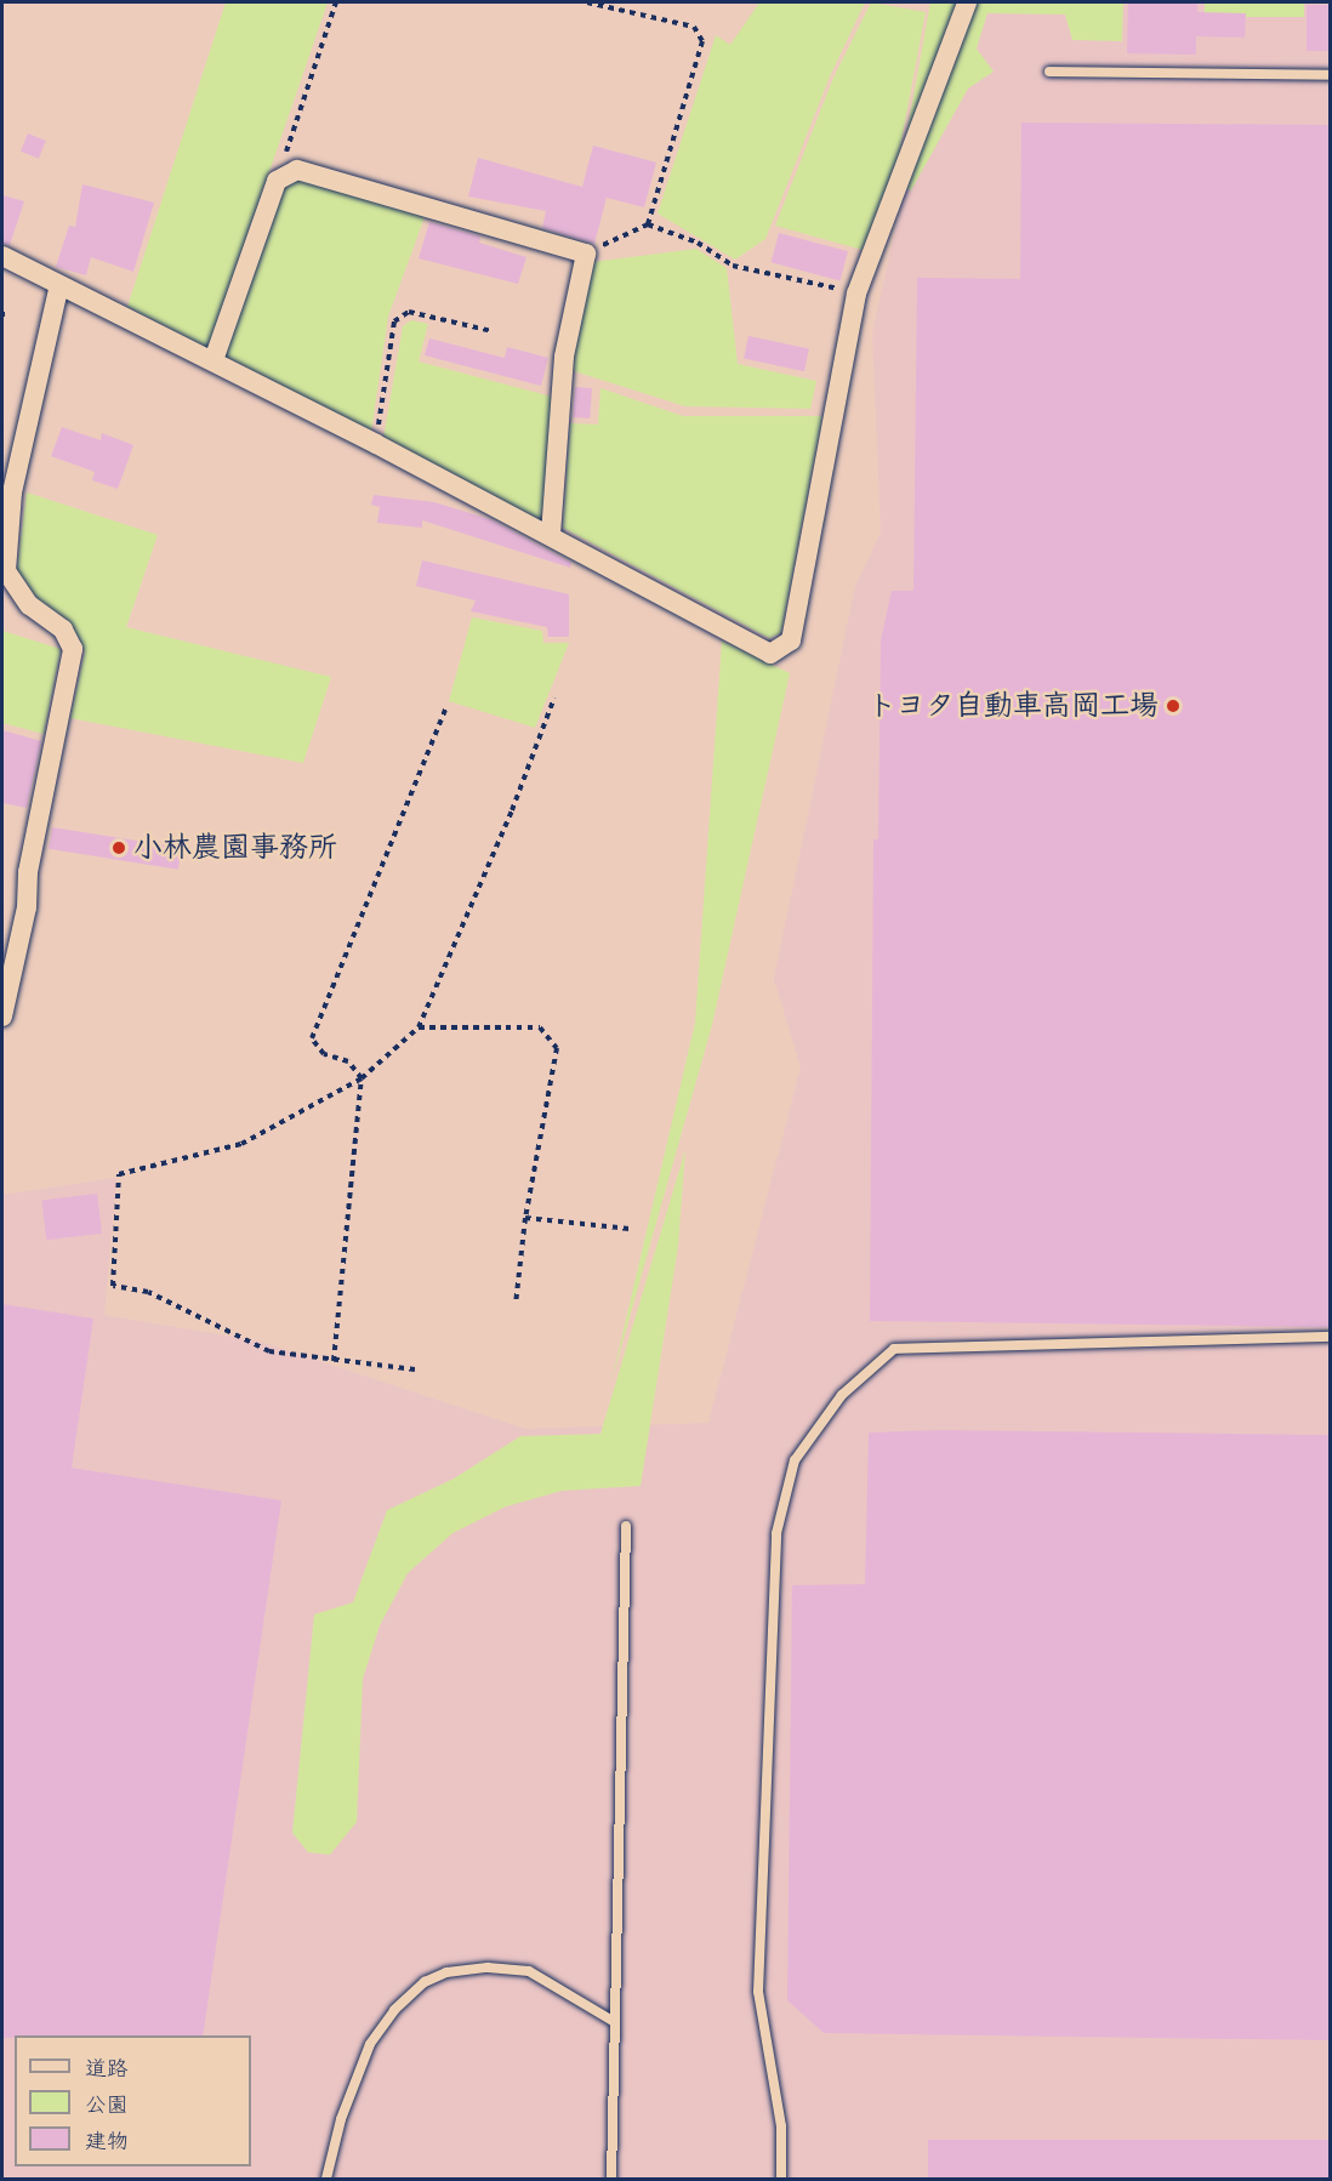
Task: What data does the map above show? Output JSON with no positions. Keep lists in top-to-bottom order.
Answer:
{
  "places": ["トヨタ自動車高岡工場", "小林農園事務所"],
  "legend": ["道路", "公園", "建物"]
}
